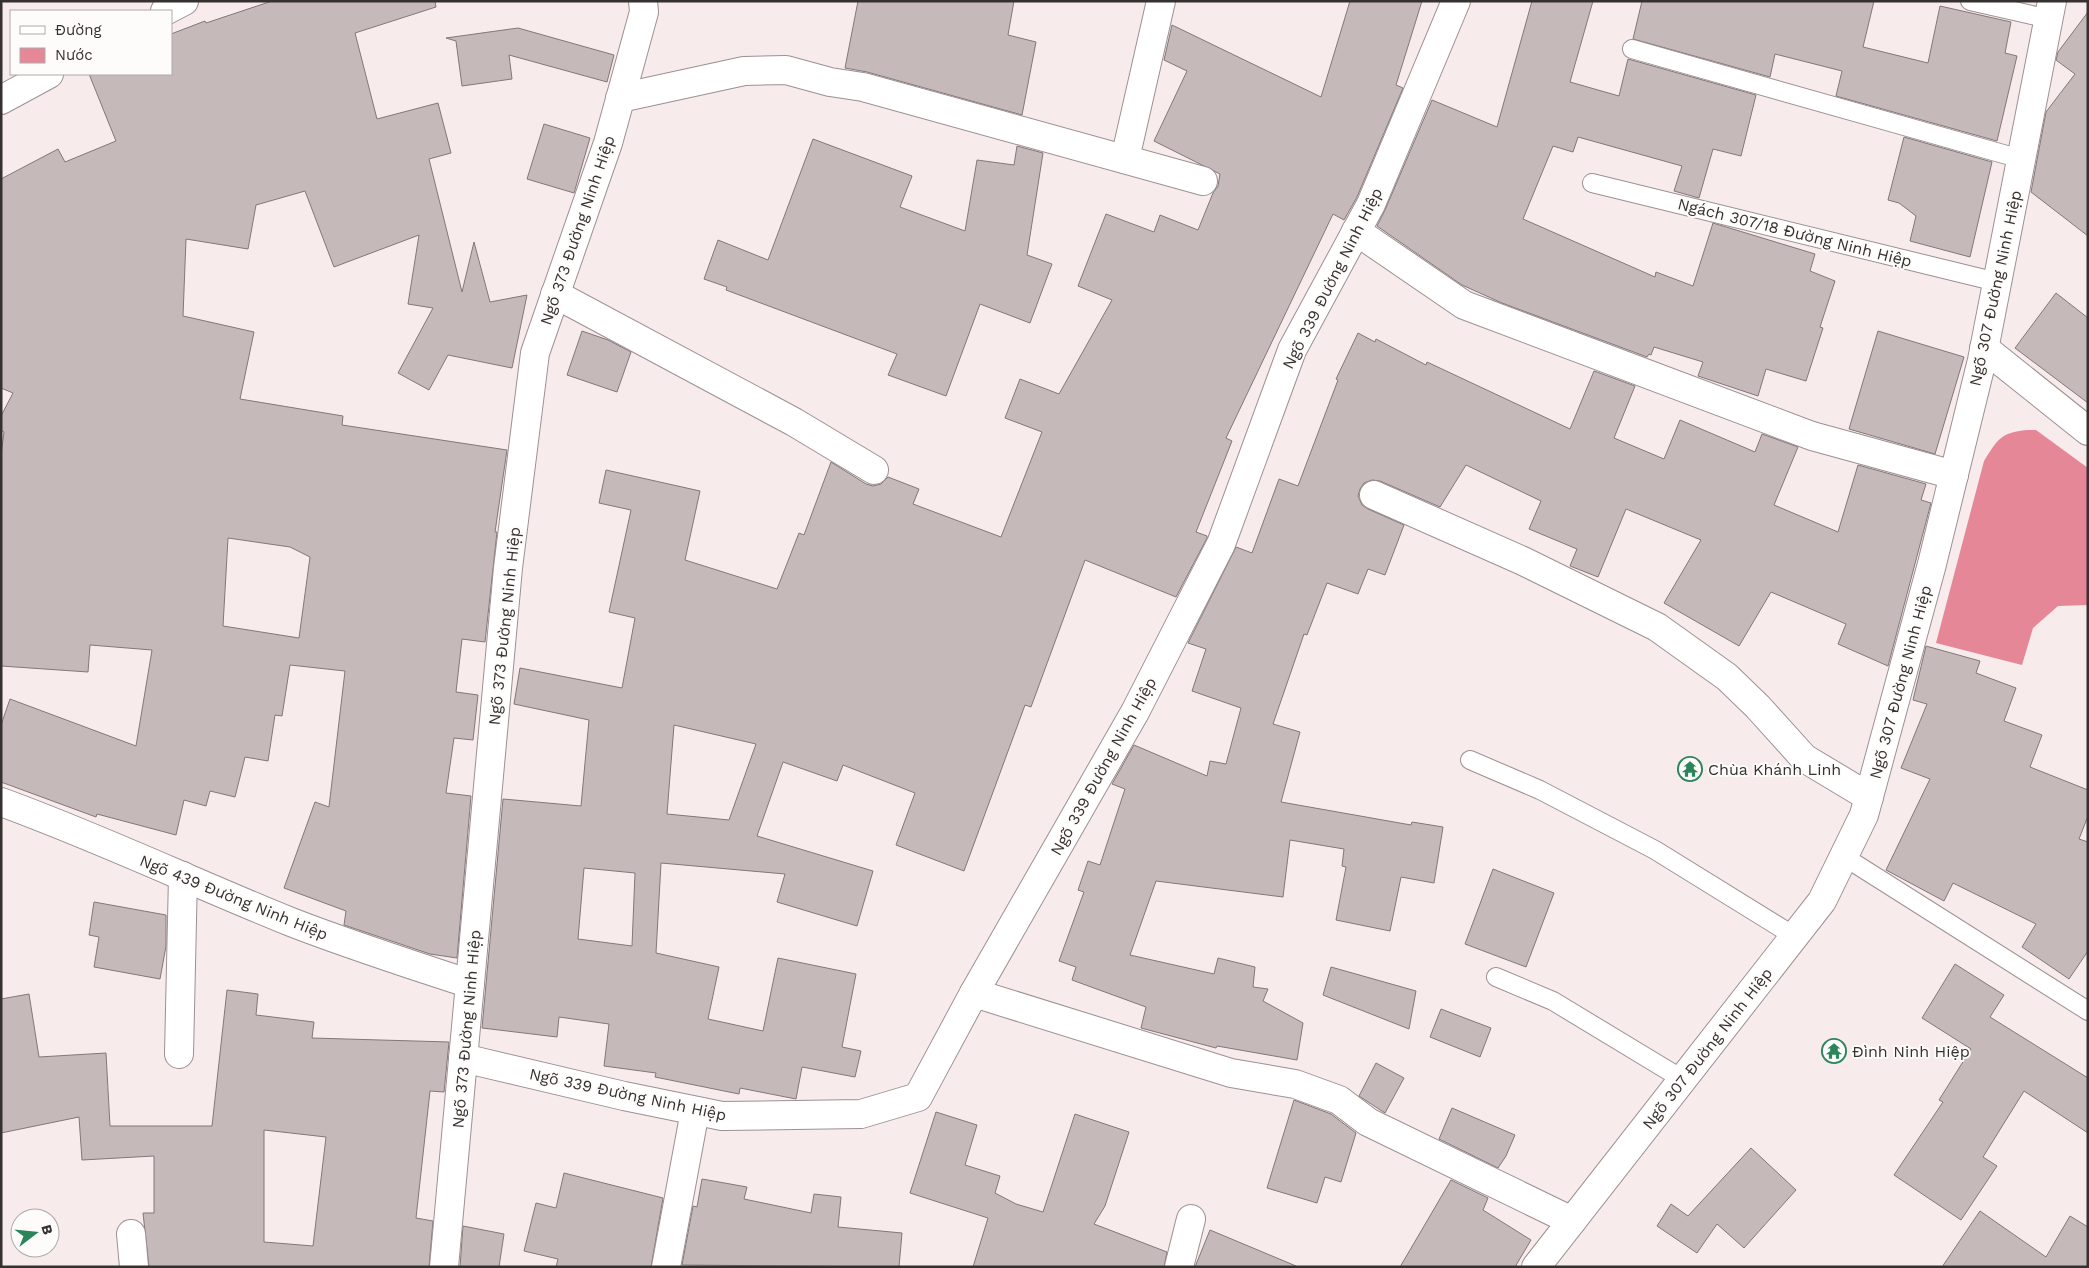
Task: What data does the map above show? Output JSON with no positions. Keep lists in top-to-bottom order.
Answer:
{
  "streets": {
    "street": [
      "Ngõ 373 Đường Ninh Hiệp",
      "Ngõ 339 Đường Ninh Hiệp",
      "Ngõ 307 Đường Ninh Hiệp",
      "Ngõ 439 Đường Ninh Hiệp"
    ],
    "lane": ["Ngách 307/18 Đường Ninh Hiệp"]
  },
  "crossings": [
    ["Ngõ 373 Đường Ninh Hiệp", "Ngõ 339 Đường Ninh Hiệp"],
    ["Ngõ 373 Đường Ninh Hiệp", "Ngõ 439 Đường Ninh Hiệp"],
    ["Ngách 307/18 Đường Ninh Hiệp", "Ngõ 307 Đường Ninh Hiệp"]
  ],
  "places": {
    "temple": ["Chùa Khánh Linh", "Đình Ninh Hiệp"]
  },
  "legend": ["Đường", "Nước"],
  "north": "right"
}
